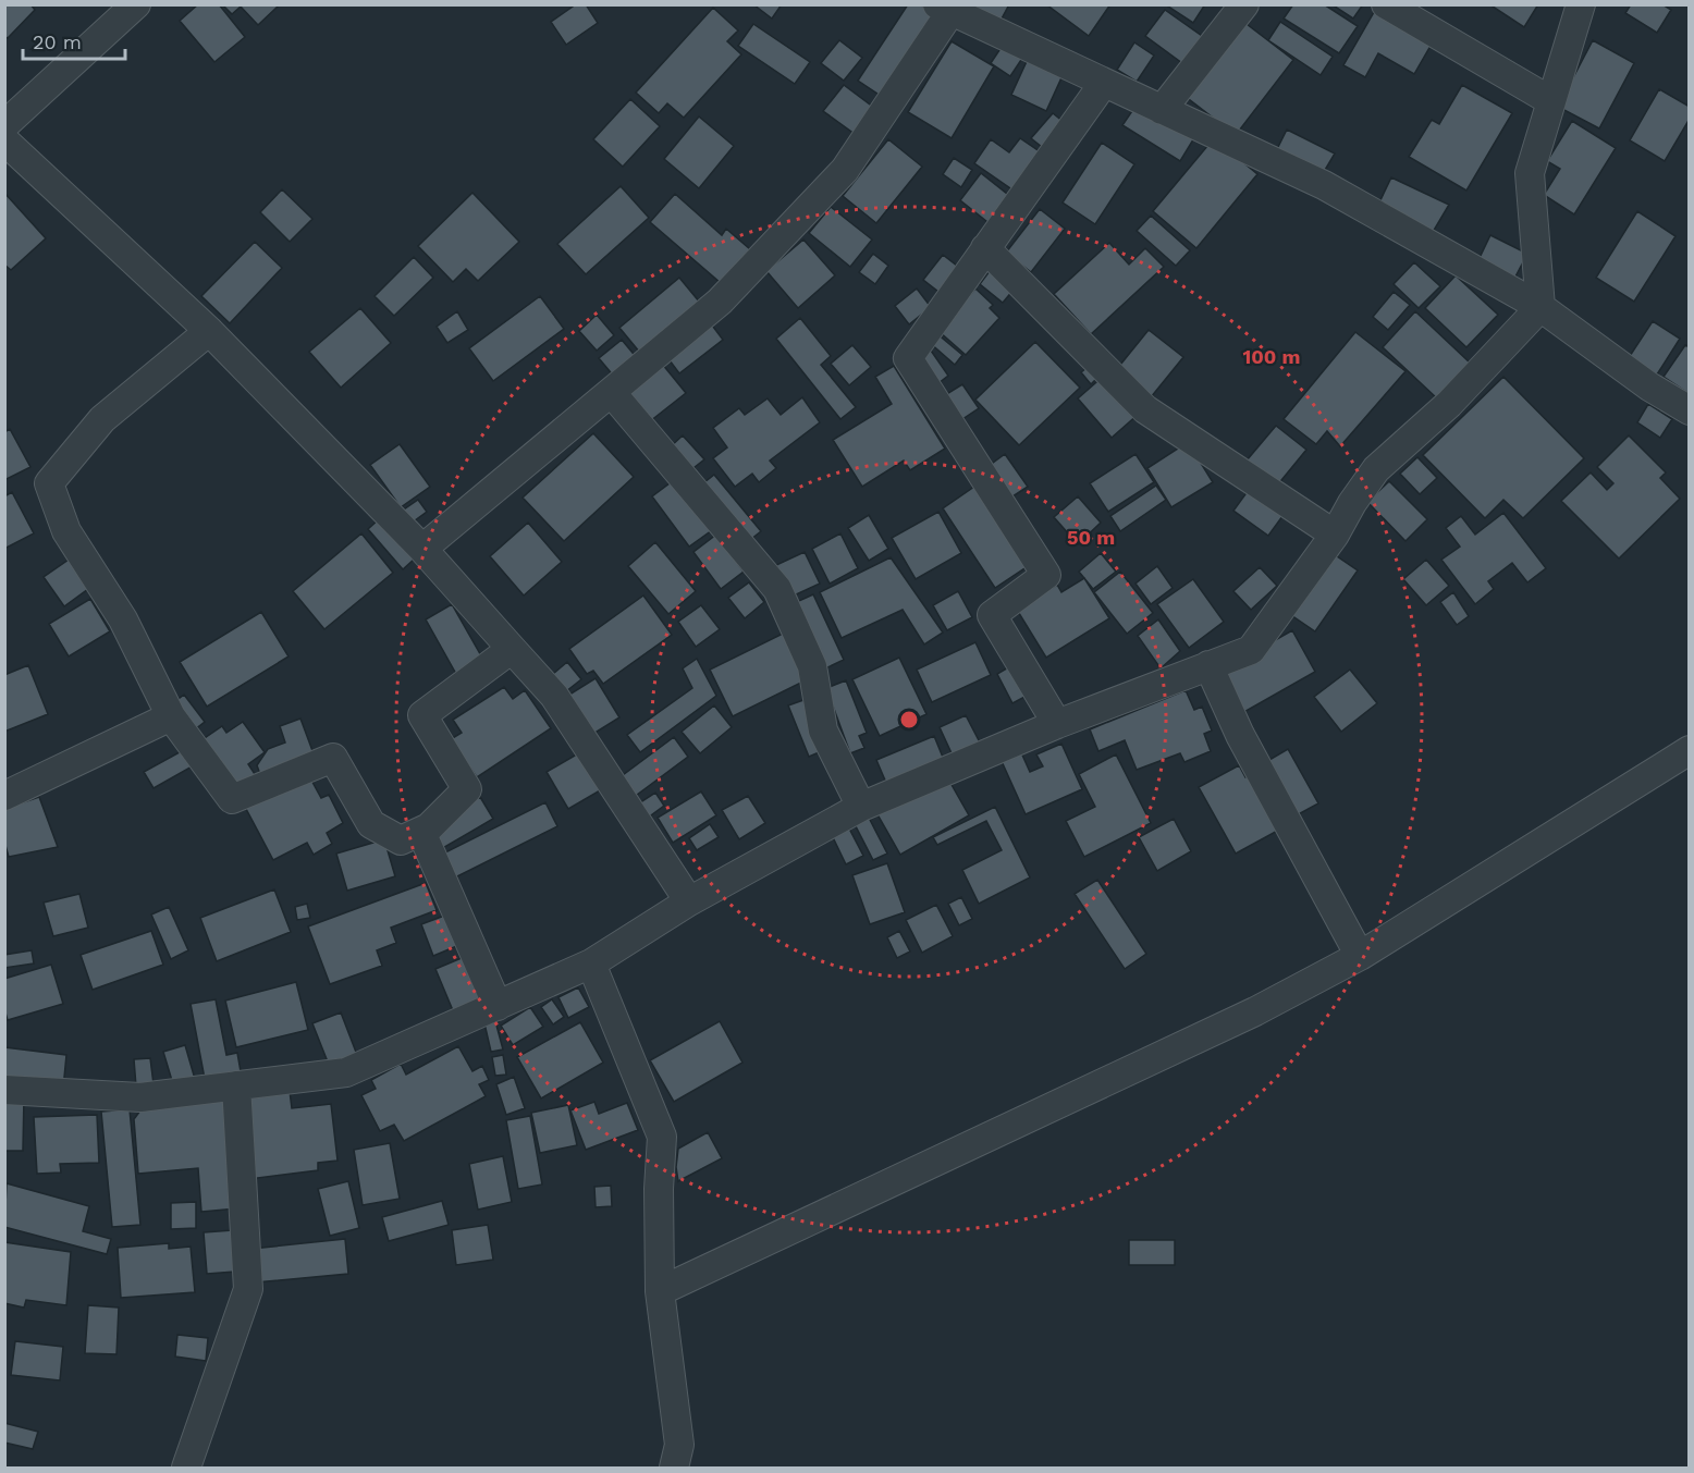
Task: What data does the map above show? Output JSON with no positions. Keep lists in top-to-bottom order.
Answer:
{
  "scale_bar": "20 m",
  "rings": ["100 m", "50 m"]
}
